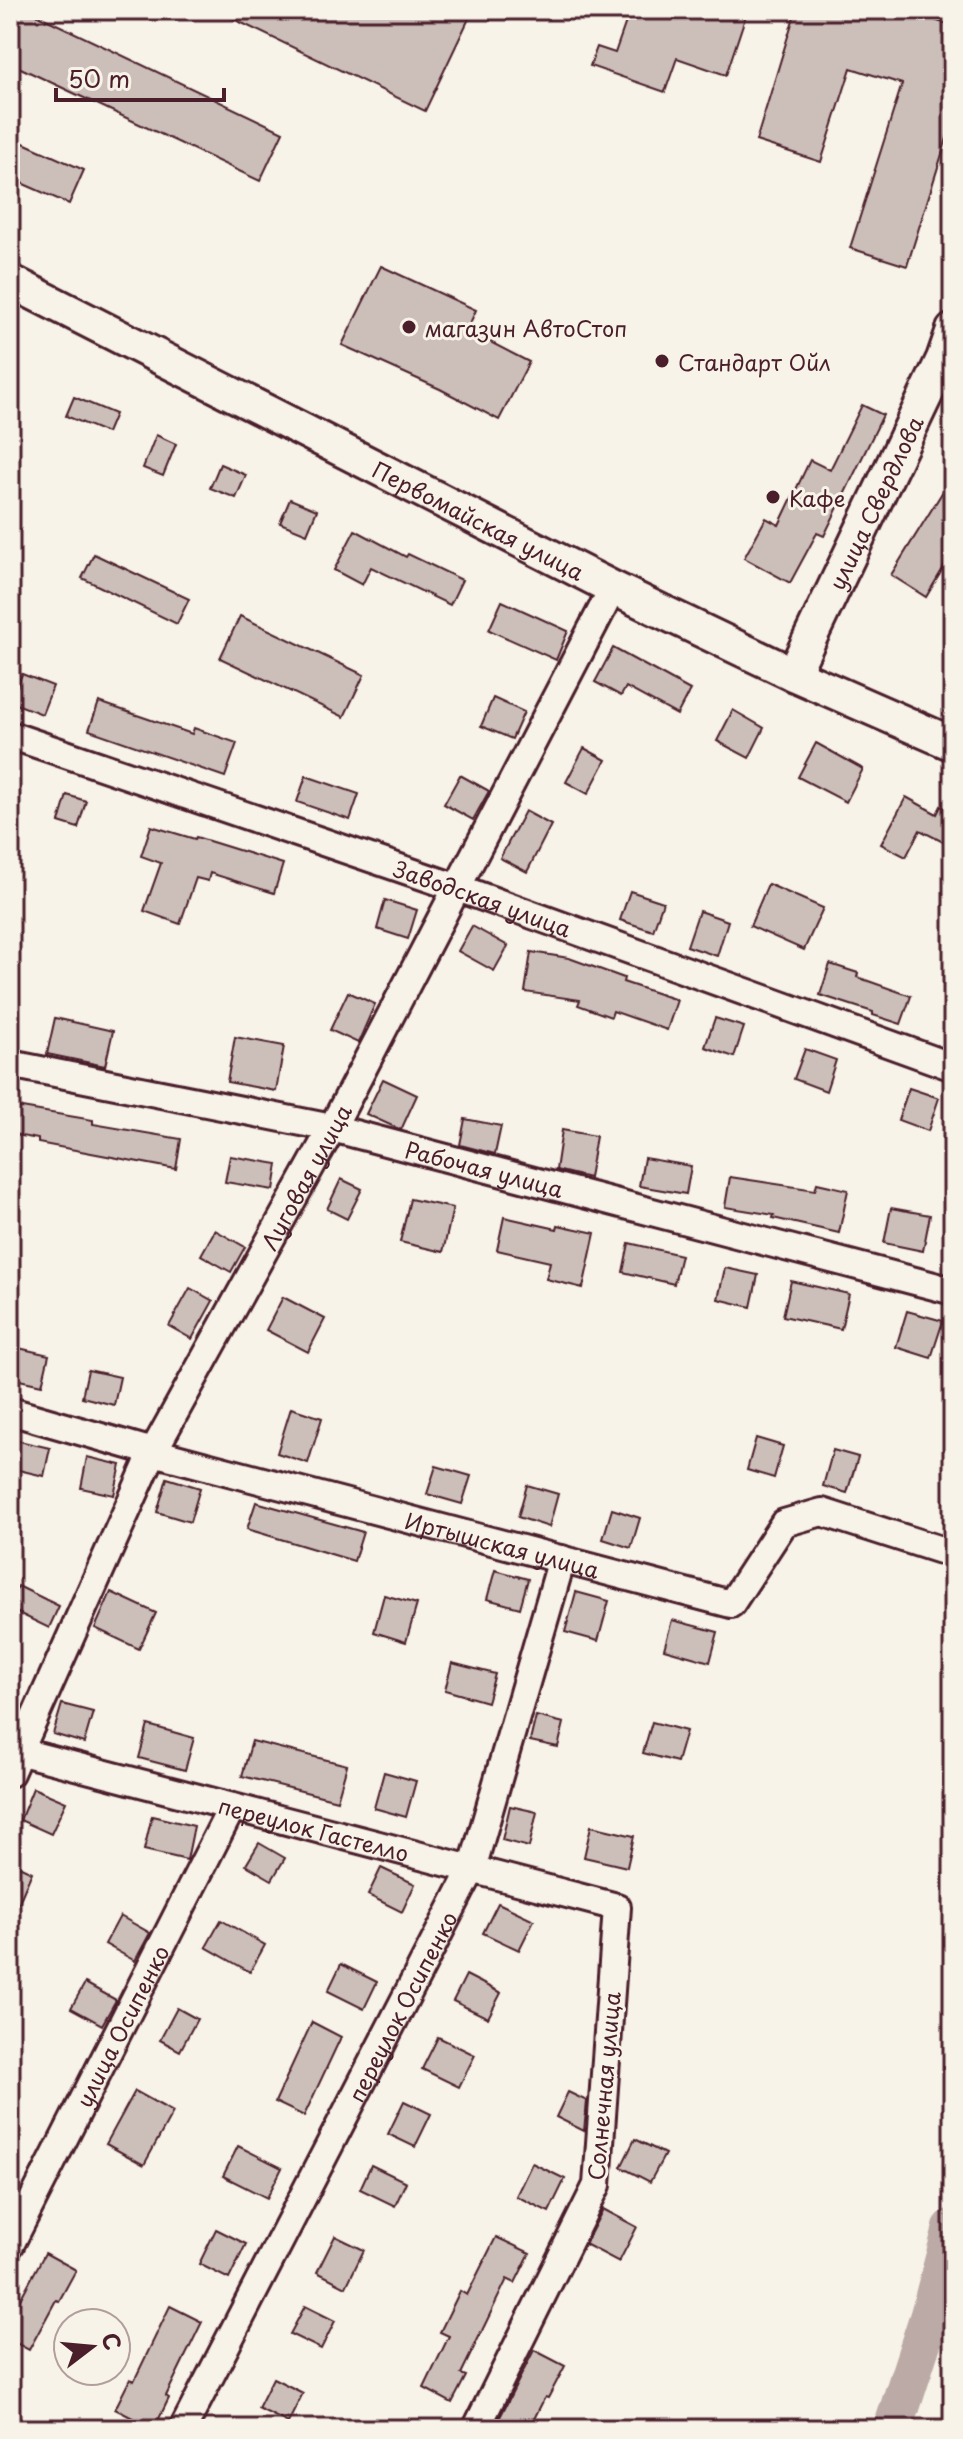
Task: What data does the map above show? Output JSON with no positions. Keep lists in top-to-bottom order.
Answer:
{
  "streets": {
    "main road": ["улица Свердлова", "Первомайская улица"],
    "street": [
      "Заводская улица",
      "Рабочая улица",
      "Луговая улица",
      "Иртышская улица",
      "переулок Гастелло",
      "переулок Осипенко",
      "улица Осипенко",
      "Солнечная улица"
    ]
  },
  "crossings": [
    ["улица Свердлова", "Первомайская улица"],
    ["Первомайская улица", "Луговая улица"],
    ["Заводская улица", "Луговая улица"],
    ["Рабочая улица", "Луговая улица"],
    ["Луговая улица", "Иртышская улица"],
    ["Луговая улица", "переулок Гастелло"],
    ["Иртышская улица", "переулок Осипенко"],
    ["переулок Гастелло", "переулок Осипенко"],
    ["переулок Гастелло", "улица Осипенко"],
    ["переулок Гастелло", "Солнечная улица"]
  ],
  "places": ["магазин АвтоСтоп", "Стандарт Ойл", "Кафе"],
  "scale_bar": "50 m",
  "north": "right"
}
